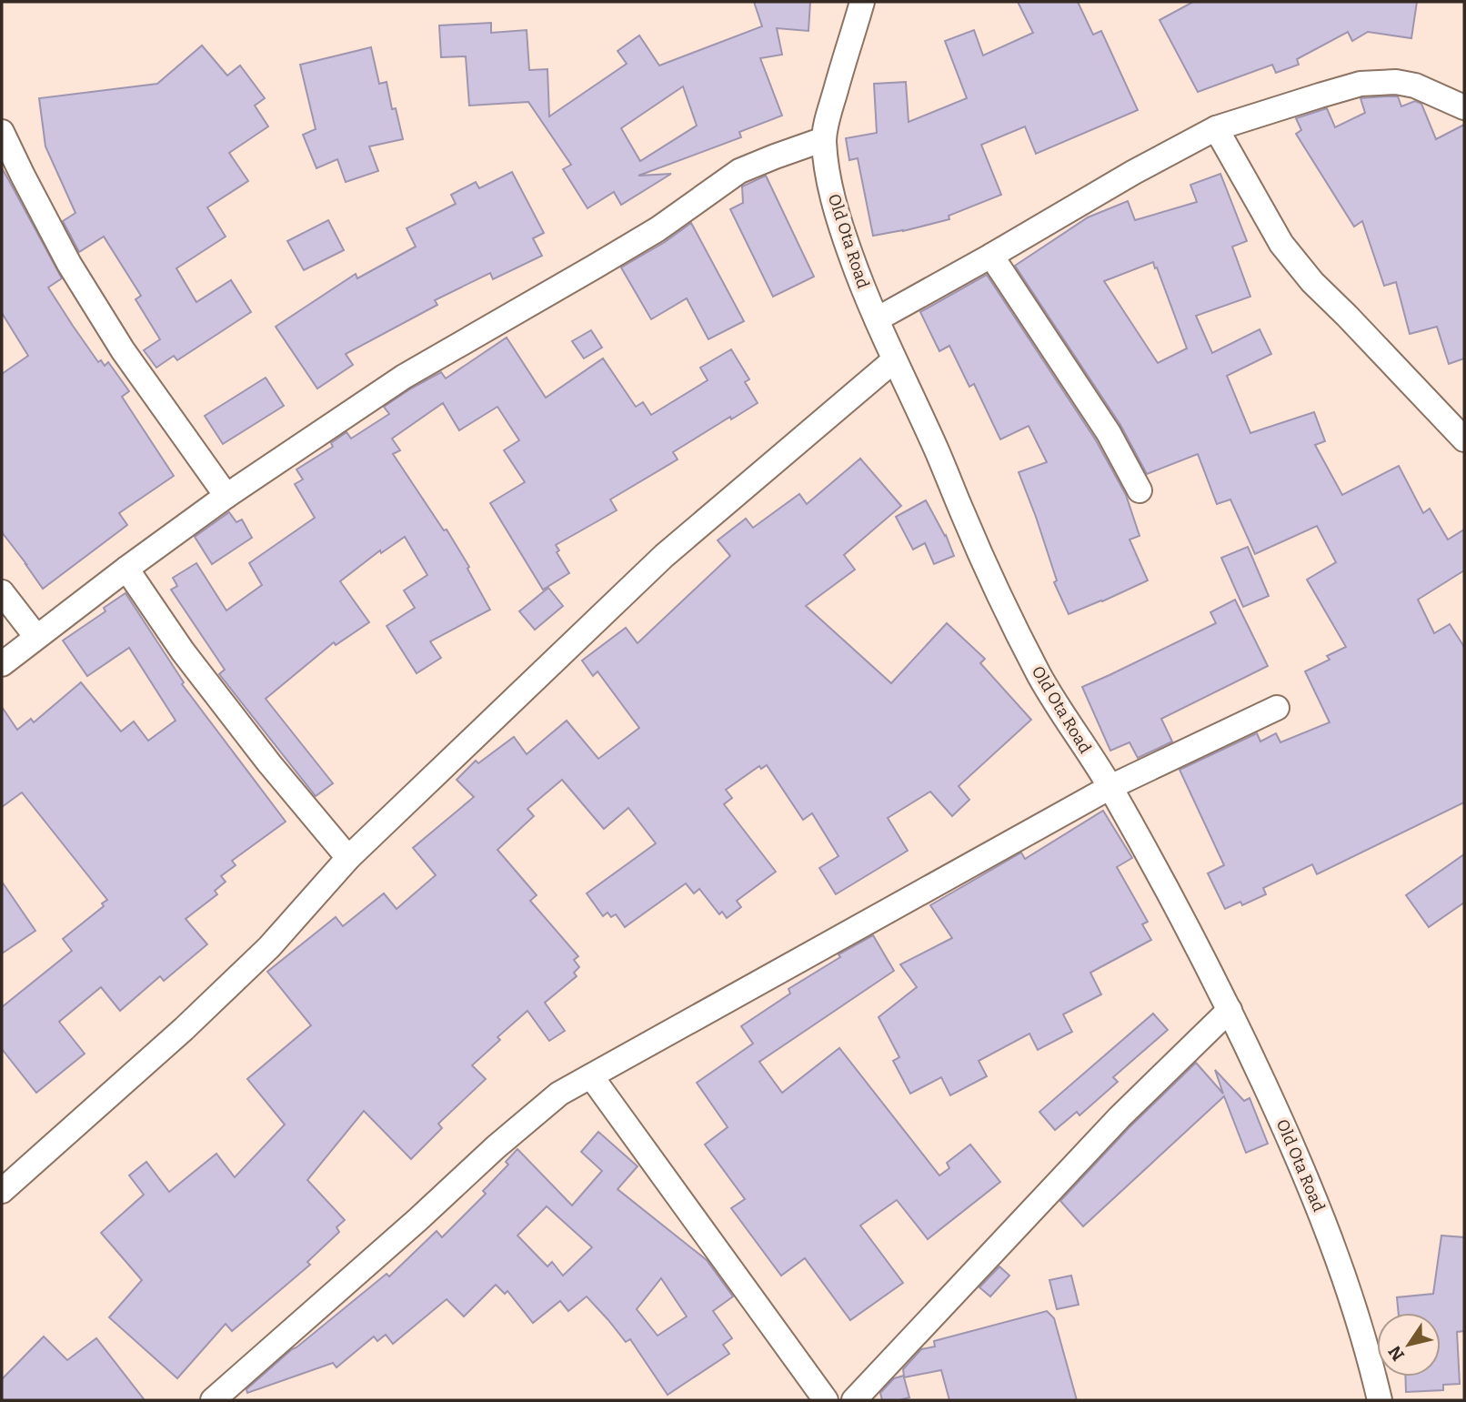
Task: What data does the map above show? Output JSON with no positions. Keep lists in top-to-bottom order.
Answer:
{
  "streets": {
    "street": ["Old Ota Road"]
  },
  "north": "bottom left"
}
